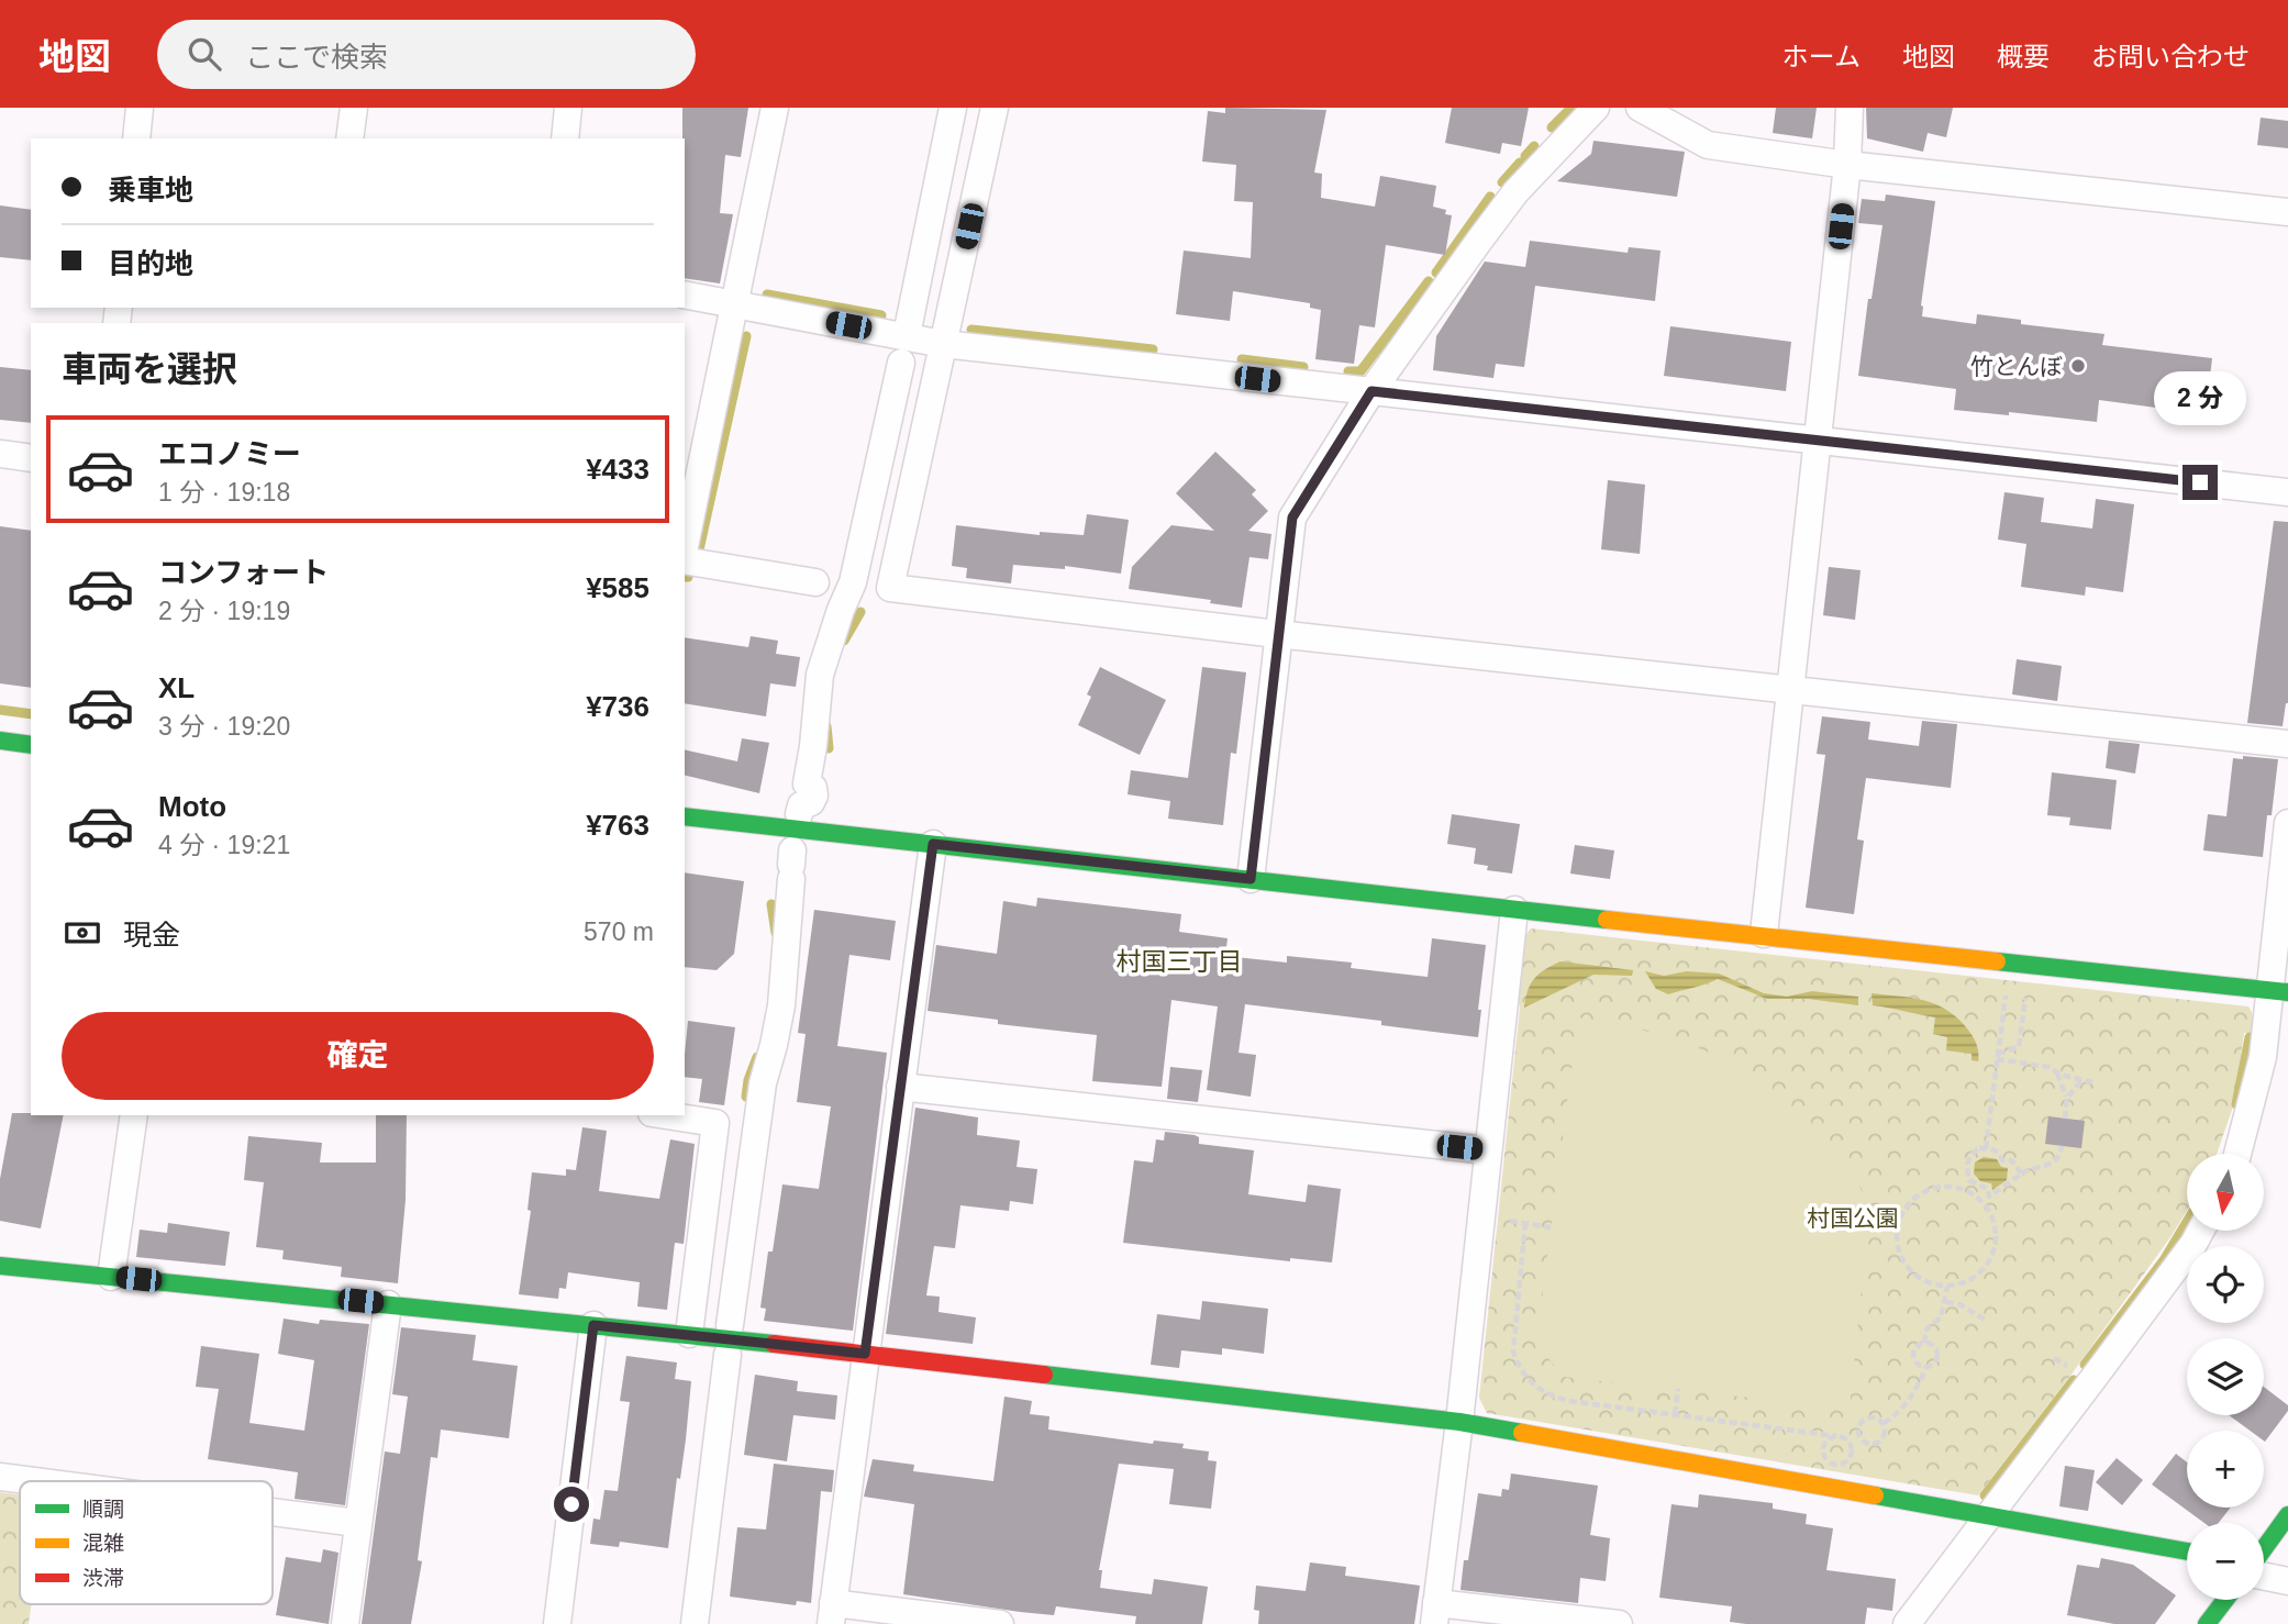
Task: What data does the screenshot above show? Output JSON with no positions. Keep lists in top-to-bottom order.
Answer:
{
  "districts": ["村国三丁目"],
  "parks": ["村国公園"],
  "places": ["竹とんぼ"],
  "legend": ["順調", "混雑", "渋滞"],
  "north": "bottom",
  "page": {
    "header": "地図",
    "search": "ここで検索",
    "nav": [
      "ホーム",
      "地図",
      "概要",
      "お問い合わせ"
    ],
    "banner": ["乗車地", "目的地"],
    "heading": "車両を選択",
    "bubble": "2 分",
    "list": [
      {
        "name": "エコノミー",
        "note": "1 分 · 19:18",
        "value": "¥433"
      },
      {
        "name": "コンフォート",
        "note": "2 分 · 19:19",
        "value": "¥585"
      },
      {
        "name": "XL",
        "note": "3 分 · 19:20",
        "value": "¥736"
      },
      {
        "name": "Moto",
        "note": "4 分 · 19:21",
        "value": "¥763"
      }
    ],
    "pay": ["現金", "570 m"],
    "buttons": "確定",
    "map_buttons": ["+", "−"]
  }
}
